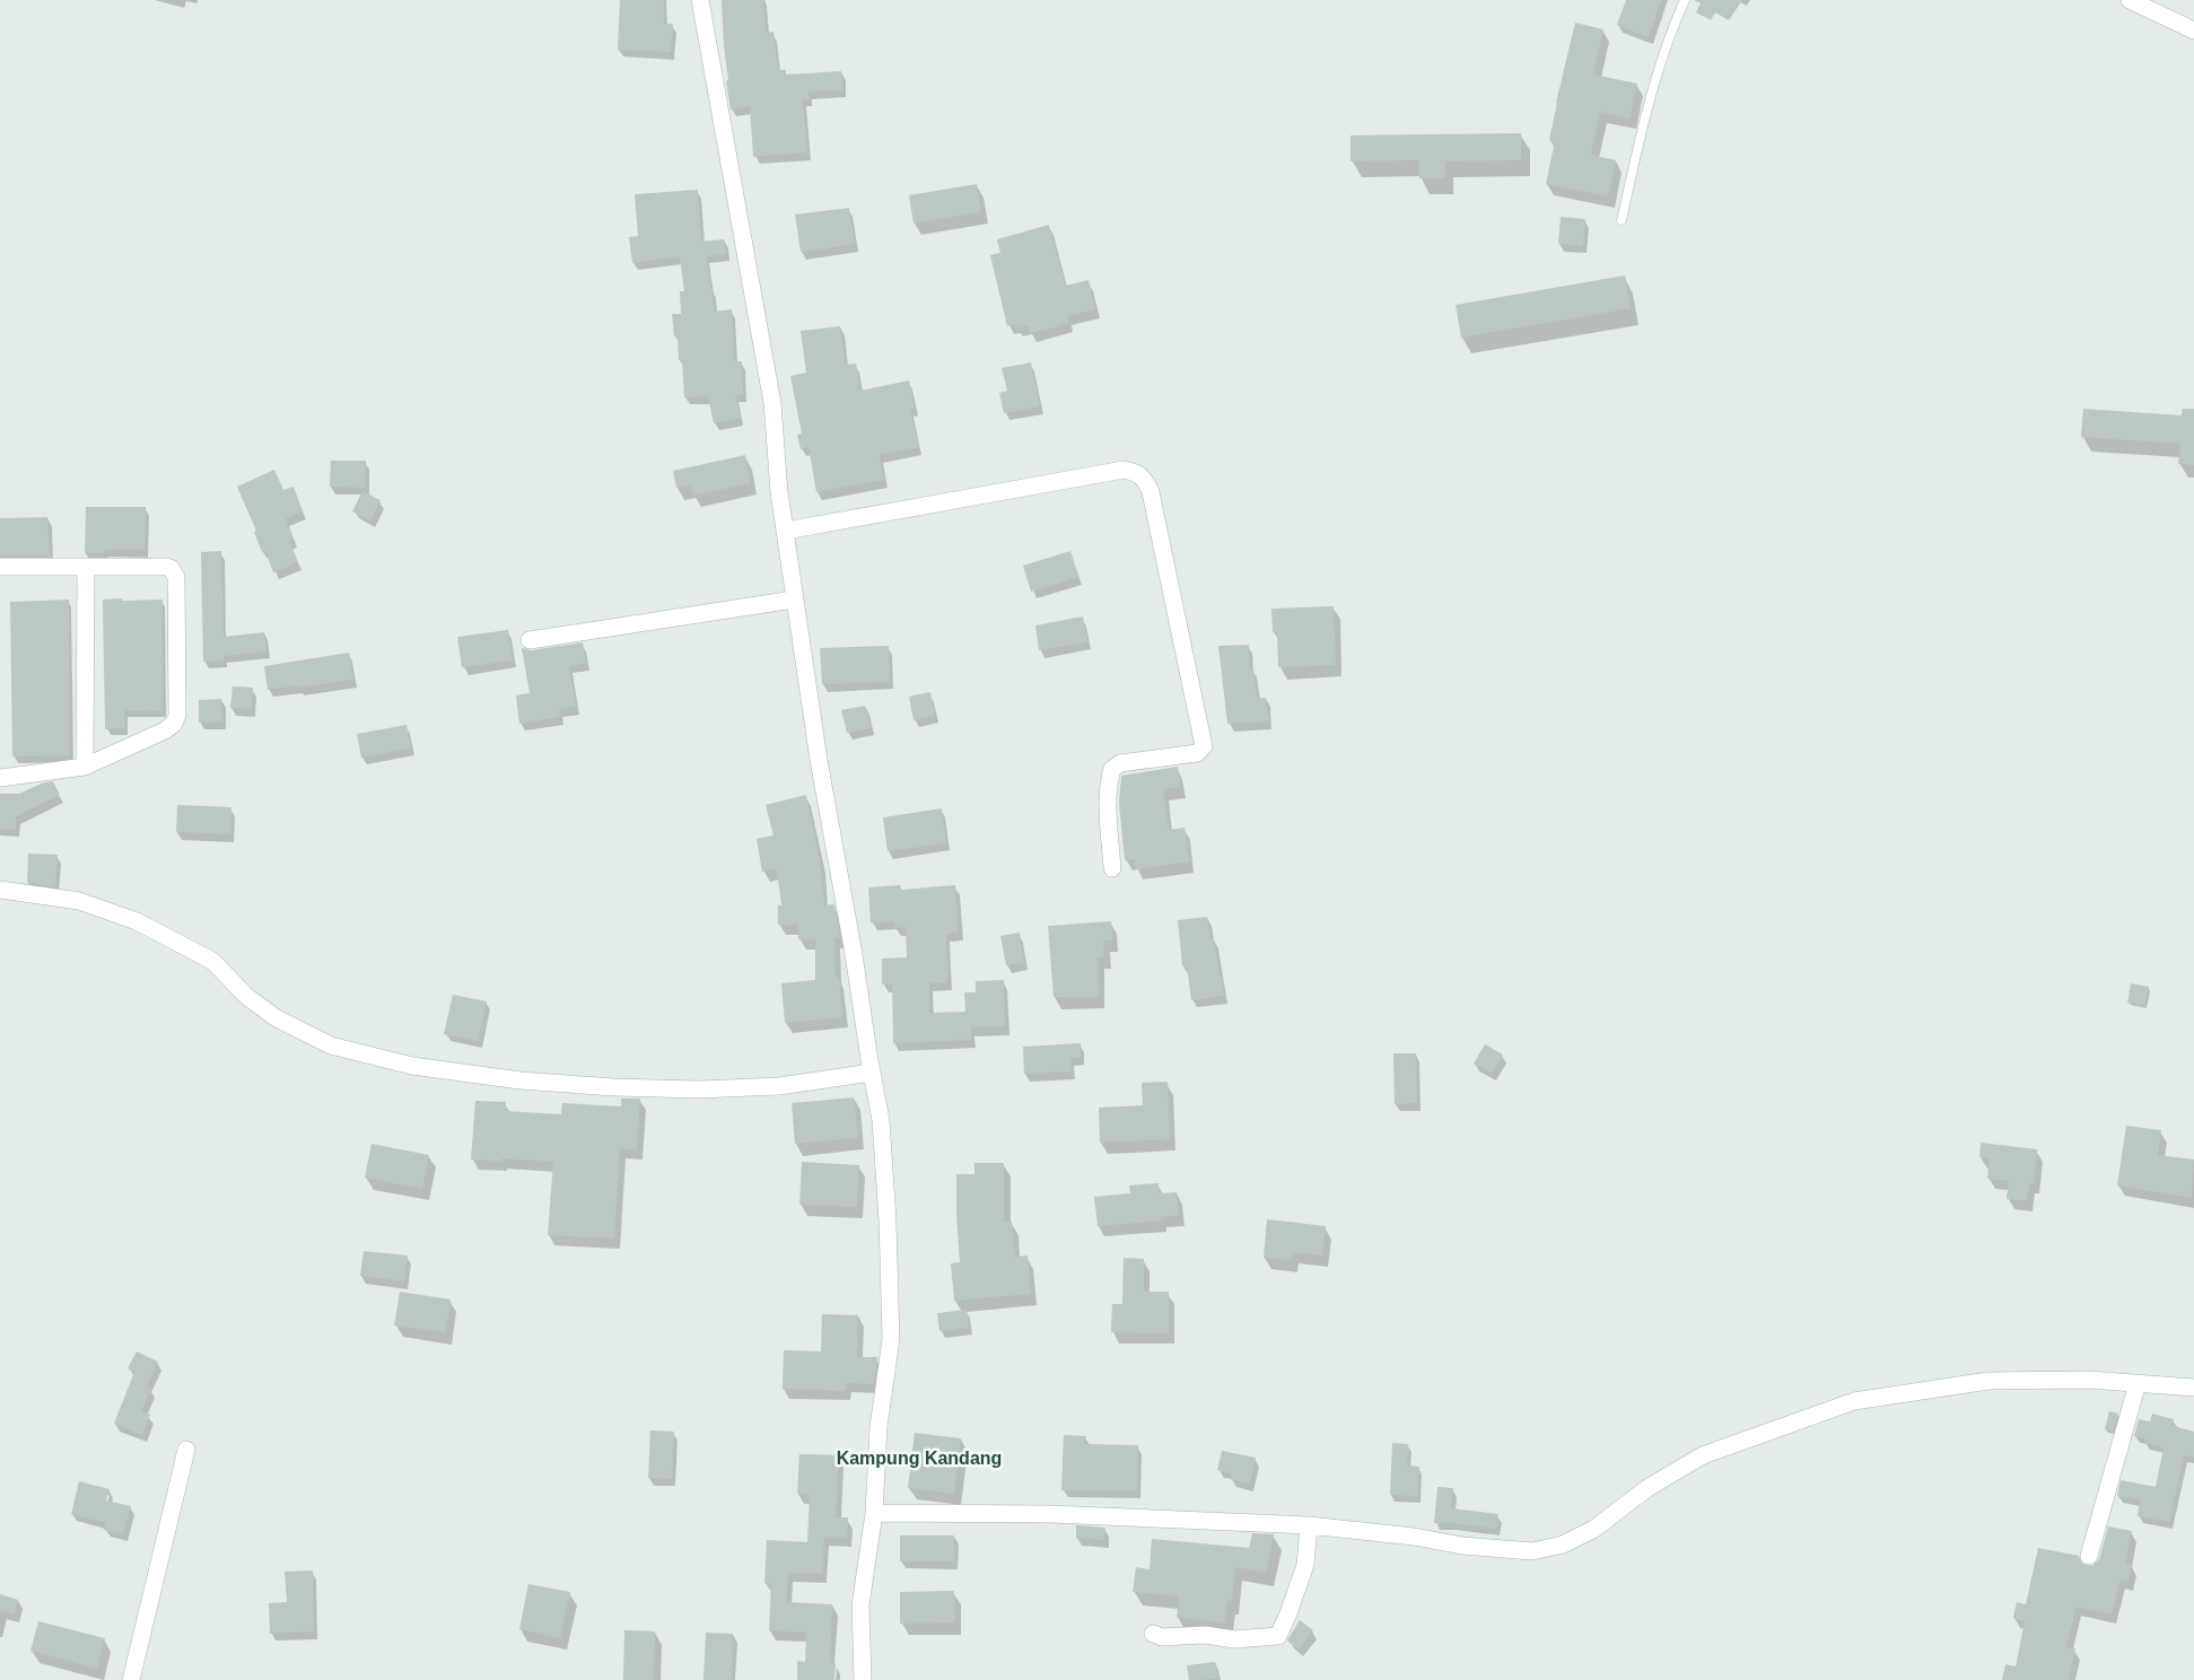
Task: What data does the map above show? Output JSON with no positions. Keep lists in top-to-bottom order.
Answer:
{
  "districts": ["Kampung Kandang"]
}
